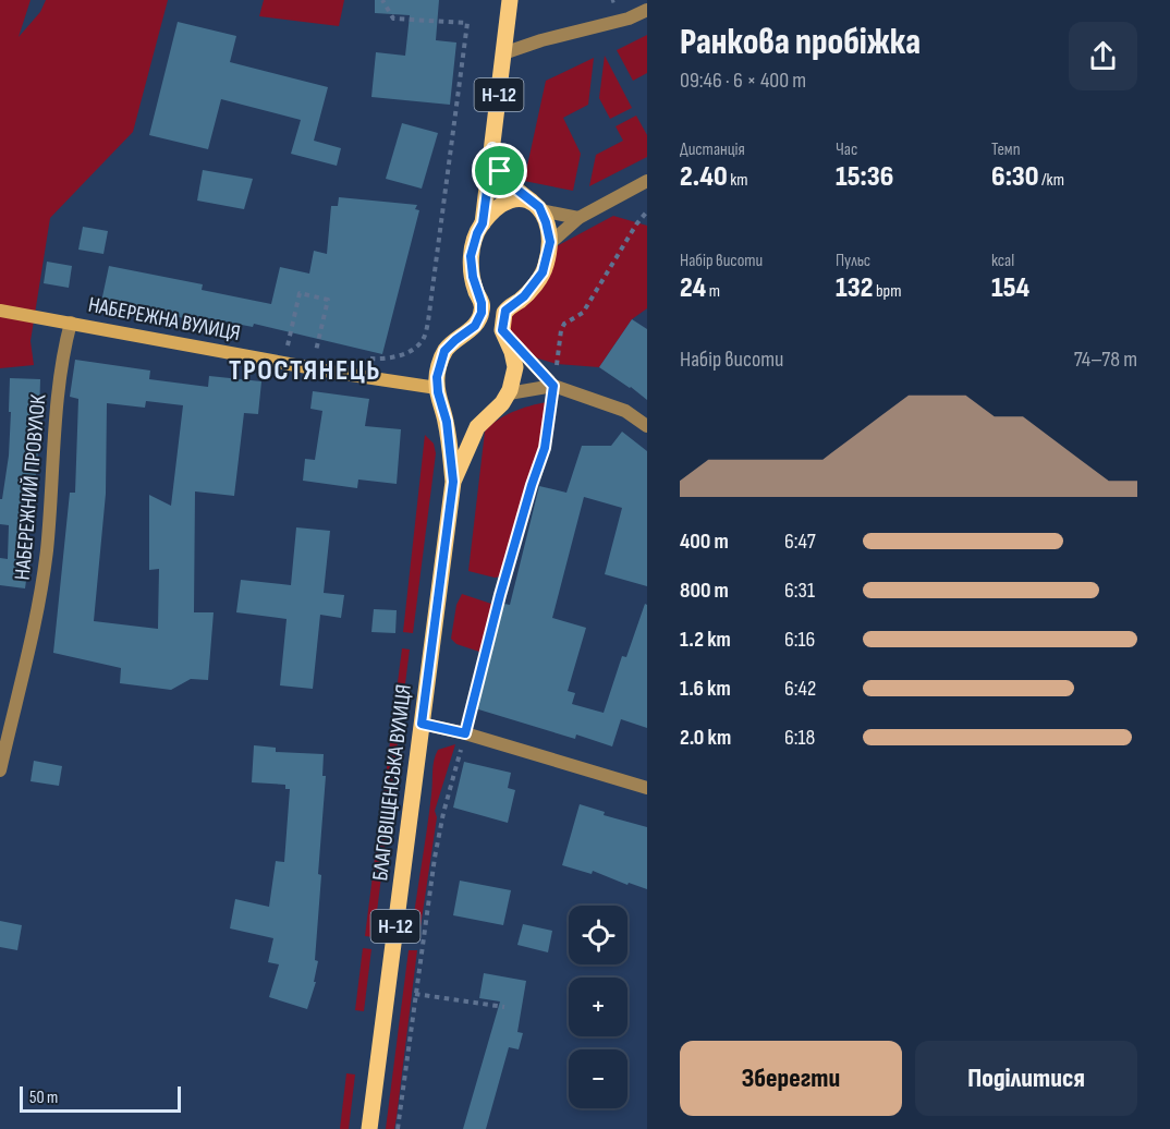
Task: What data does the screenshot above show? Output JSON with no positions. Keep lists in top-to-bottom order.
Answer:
{
  "streets": {
    "main road": ["Н-12", "НАБЕРЕЖНА ВУЛИЦЯ", "БЛАГОВІЩЕНСЬКА ВУЛИЦЯ"],
    "street": ["НАБЕРЕЖНИЙ ПРОВУЛОК"]
  },
  "crossings": [
    ["Н-12", "БЛАГОВІЩЕНСЬКА ВУЛИЦЯ"],
    ["НАБЕРЕЖНА ВУЛИЦЯ", "НАБЕРЕЖНИЙ ПРОВУЛОК"],
    ["НАБЕРЕЖНА ВУЛИЦЯ", "БЛАГОВІЩЕНСЬКА ВУЛИЦЯ"]
  ],
  "districts": ["ТРОСТЯНЕЦЬ"],
  "scale_bar": "50 m",
  "page": {
    "heading": ["Ранкова пробіжка", "09:46 · 6 × 400 m"],
    "stats": [
      ["Дистанція", "2.40 km"],
      ["Час", "15:36"],
      ["Темп", "6:30 /km"],
      ["Набір висоти", "24 m"],
      ["Пульс", "132 bpm"],
      ["kcal", "154"]
    ],
    "chart": ["Набір висоти", "74–78 m"],
    "list": [
      {
        "name": "400 m",
        "note": "6:47"
      },
      {
        "name": "800 m",
        "note": "6:31"
      },
      {
        "name": "1.2 km",
        "note": "6:16"
      },
      {
        "name": "1.6 km",
        "note": "6:42"
      },
      {
        "name": "2.0 km",
        "note": "6:18"
      }
    ],
    "map_buttons": ["+", "−"],
    "buttons": ["Зберегти", "Поділитися"],
    "scale": "50 m"
  }
}
